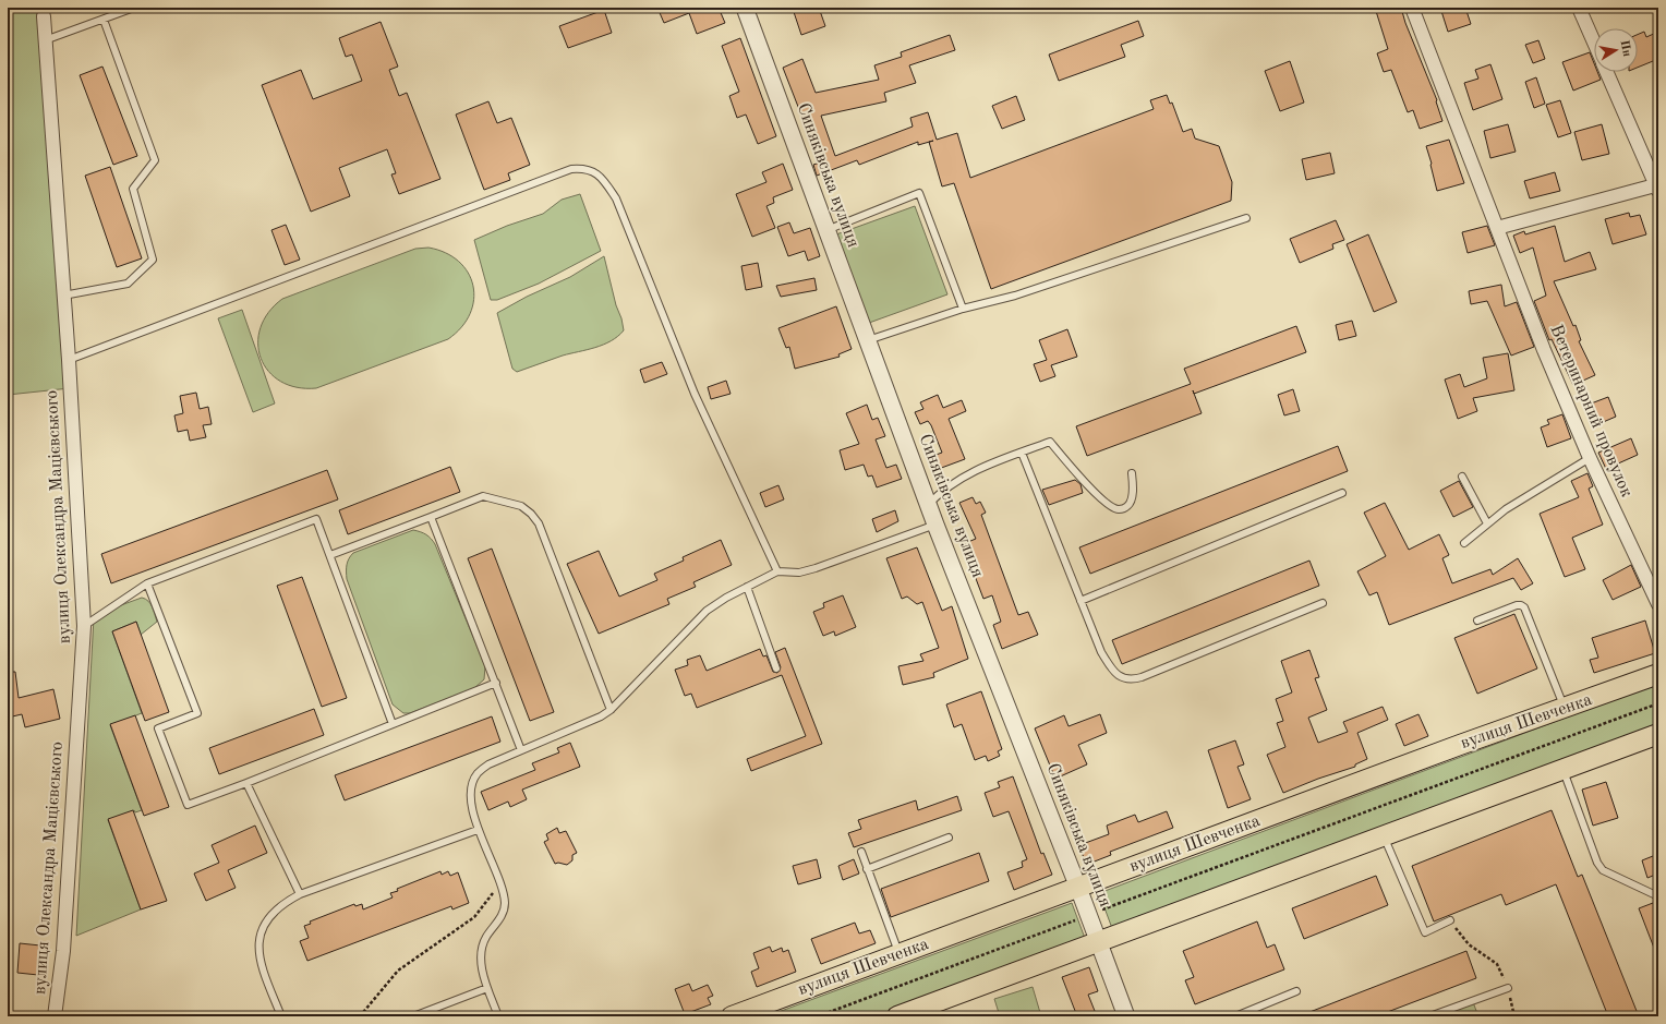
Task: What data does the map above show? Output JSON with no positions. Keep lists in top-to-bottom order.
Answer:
{
  "streets": {
    "main road": ["вулиця Шевченка"],
    "street": ["Синяківська вулиця", "Ветеринарний провулок", "вулиця Олександра Мацієвського"]
  },
  "crossings": [
    ["Синяківська вулиця", "вулиця Шевченка"]
  ],
  "north": "right"
}
